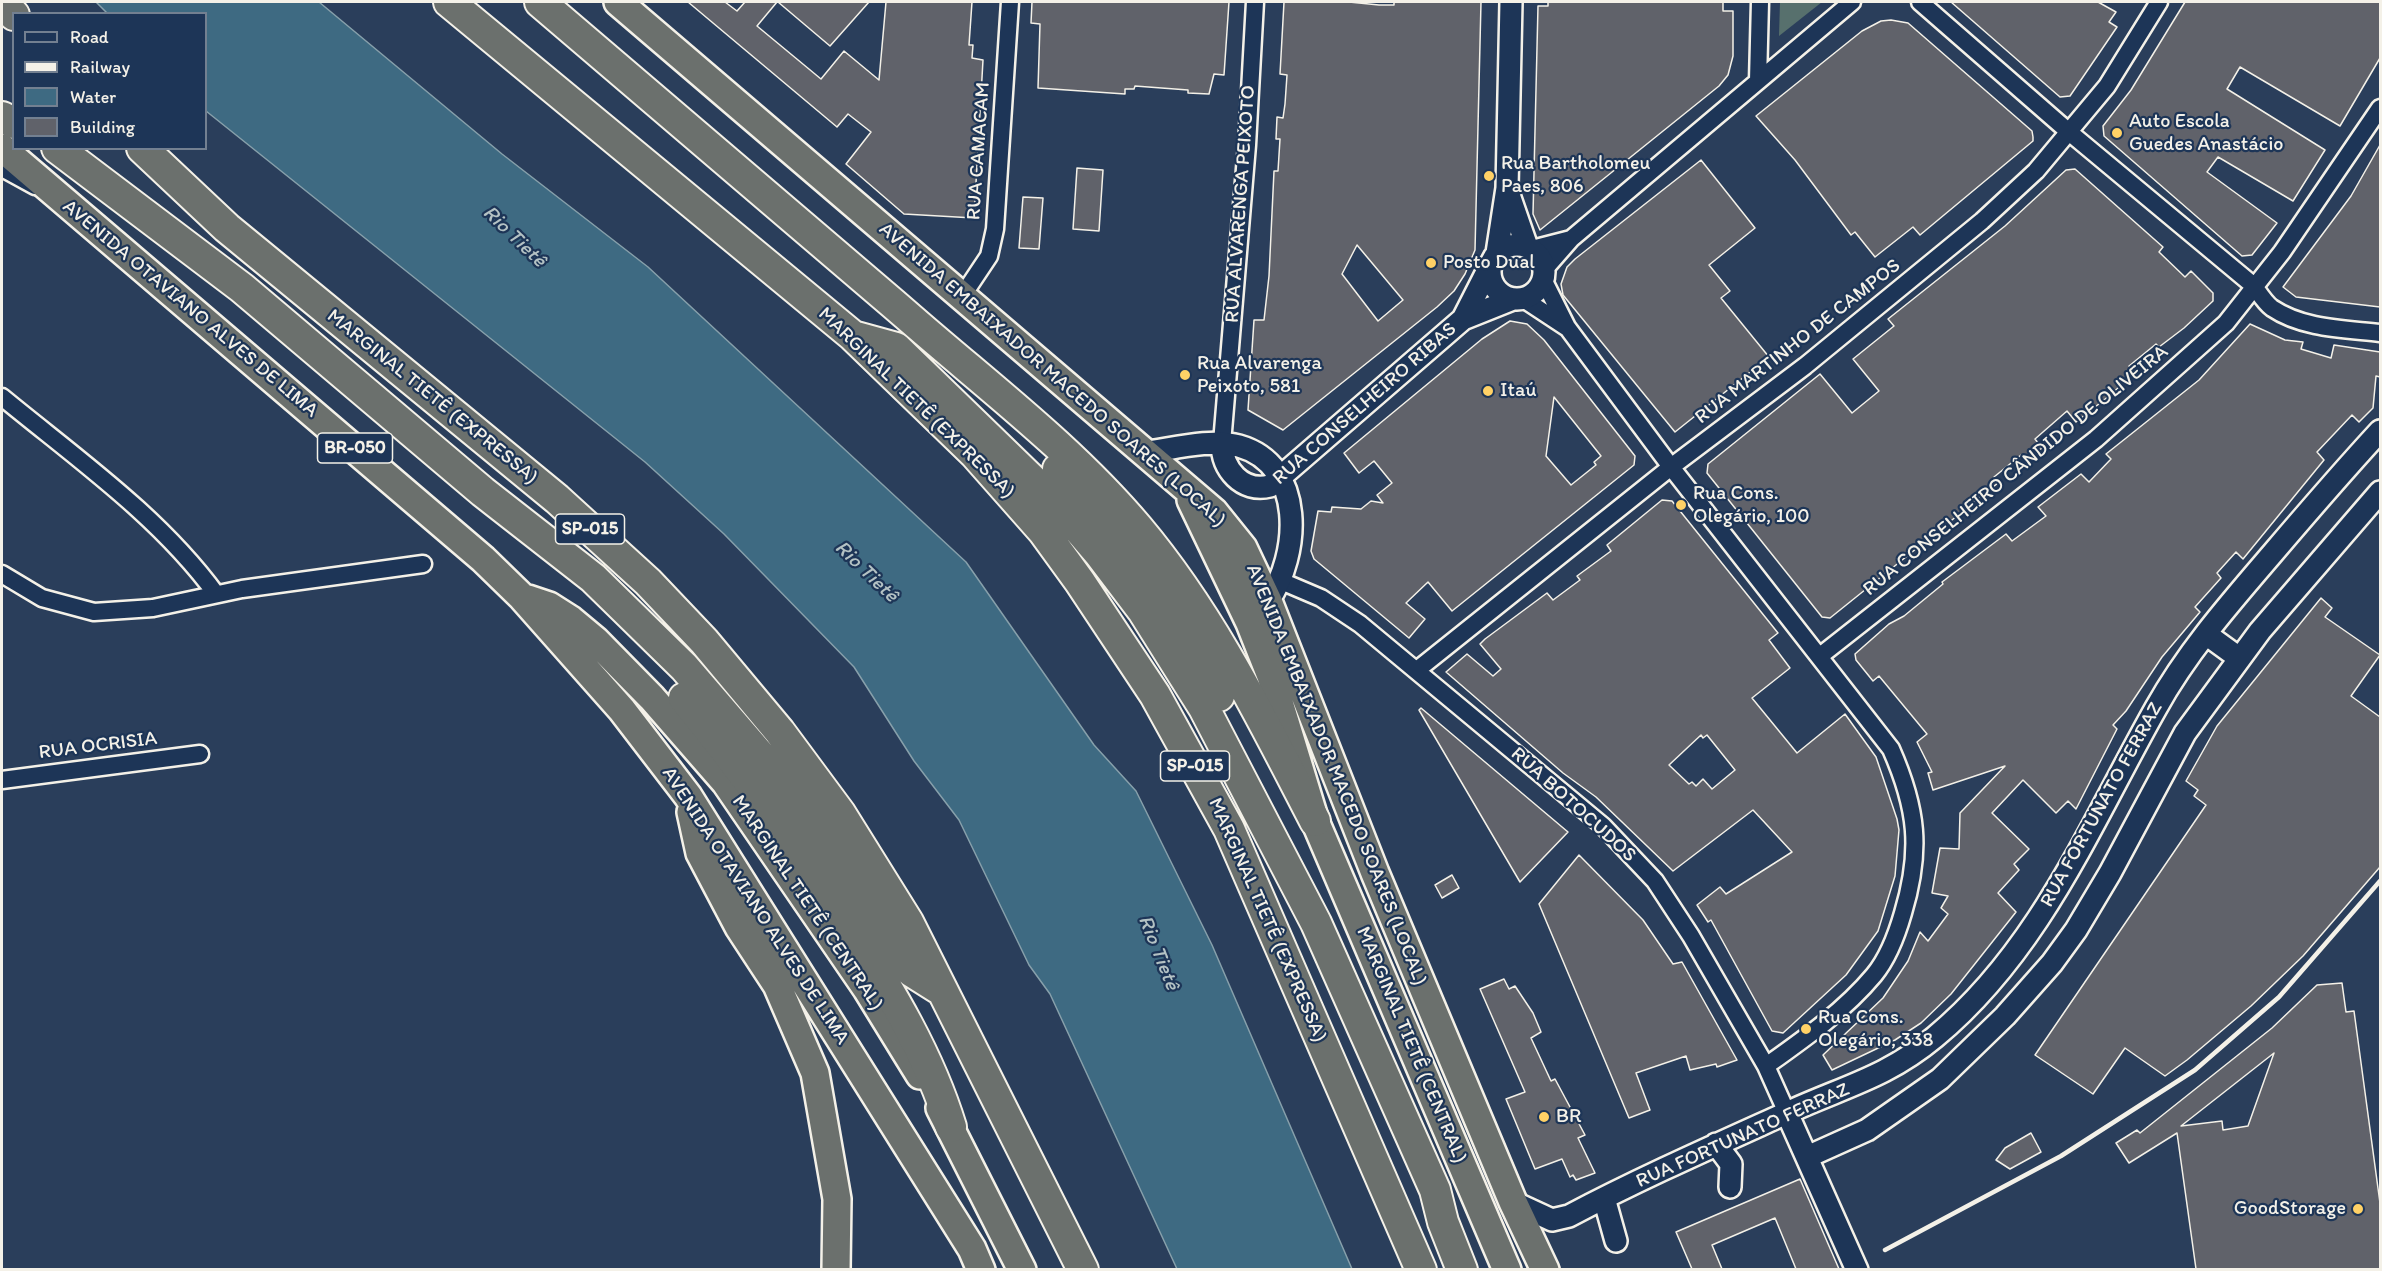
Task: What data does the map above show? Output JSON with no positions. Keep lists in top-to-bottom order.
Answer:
{
  "streets": {
    "highway": [
      "AVENIDA OTAVIANO ALVES DE LIMA",
      "AVENIDA EMBAIXADOR MACEDO SOARES (LOCAL)",
      "MARGINAL TIETÊ (EXPRESSA)",
      "BR-050",
      "SP-015",
      "MARGINAL TIETÊ (CENTRAL)"
    ],
    "street": [
      "RUA CAMACAM",
      "RUA ALVARENGA PEIXOTO",
      "RUA MARTINHO DE CAMPOS",
      "RUA CONSELHEIRO RIBAS",
      "RUA CONSELHEIRO CÂNDIDO DE OLIVEIRA",
      "RUA OCRISIA",
      "RUA BOTOCUDOS",
      "RUA FORTUNATO FERRAZ"
    ]
  },
  "crossings": [
    ["RUA CAMACAM", "AVENIDA EMBAIXADOR MACEDO SOARES (LOCAL)"],
    ["RUA ALVARENGA PEIXOTO", "RUA CONSELHEIRO RIBAS"],
    ["AVENIDA OTAVIANO ALVES DE LIMA", "MARGINAL TIETÊ (CENTRAL)"],
    ["RUA MARTINHO DE CAMPOS", "RUA BOTOCUDOS"],
    ["AVENIDA EMBAIXADOR MACEDO SOARES (LOCAL)", "RUA BOTOCUDOS"],
    ["AVENIDA EMBAIXADOR MACEDO SOARES (LOCAL)", "RUA FORTUNATO FERRAZ"],
    ["AVENIDA EMBAIXADOR MACEDO SOARES (LOCAL)", "MARGINAL TIETÊ (CENTRAL)"],
    ["RUA BOTOCUDOS", "RUA FORTUNATO FERRAZ"]
  ],
  "water": ["Rio Tietê"],
  "places": [
    "Auto Escola Guedes Anastácio",
    "Rua Bartholomeu Paes, 806",
    "Posto Dual",
    "Rua Alvarenga Peixoto, 581",
    "Itaú",
    "Rua Cons. Olegário, 100",
    "Rua Cons. Olegário, 338",
    "BR",
    "GoodStorage"
  ],
  "legend": [
    "Road",
    "Railway",
    "Water",
    "Building"
  ]
}
